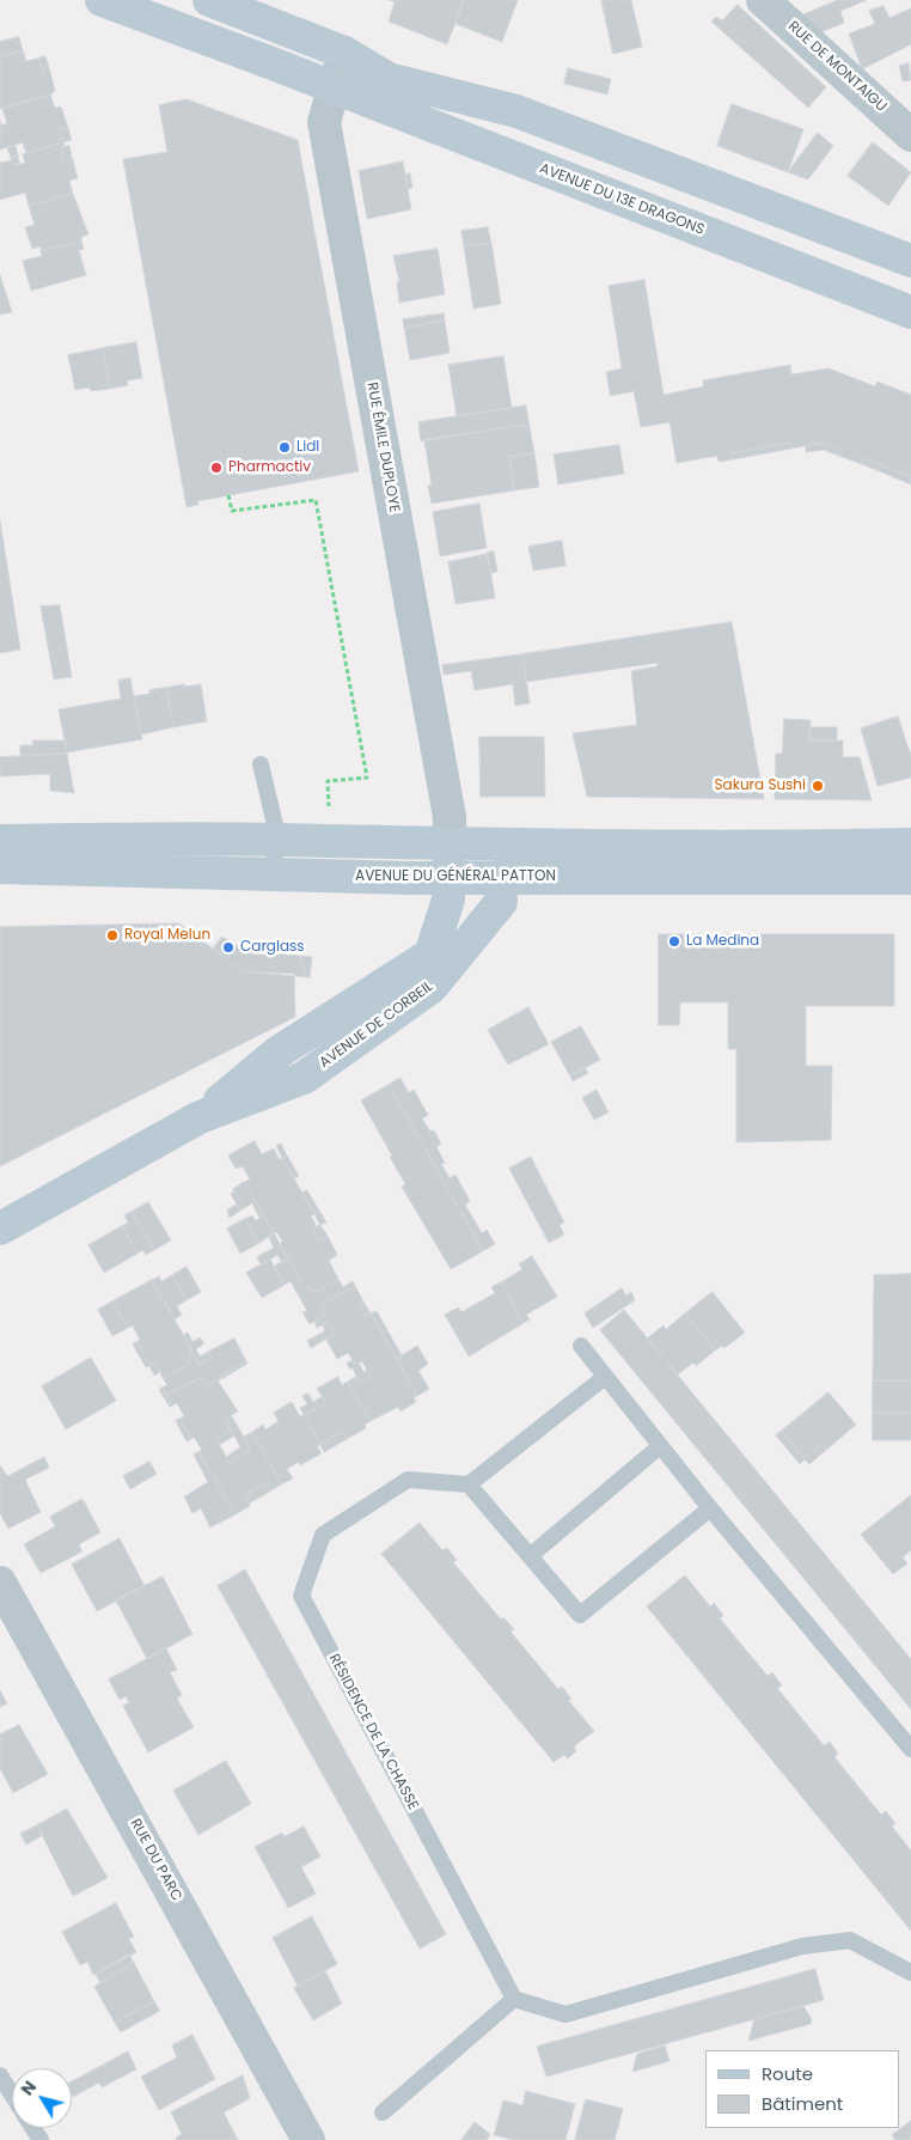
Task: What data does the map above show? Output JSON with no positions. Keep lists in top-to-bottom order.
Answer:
{
  "streets": {
    "main road": ["AVENUE DU 13E DRAGONS", "AVENUE DU GÉNÉRAL PATTON", "AVENUE DE CORBEIL"],
    "street": ["RUE DE MONTAIGU", "RUE ÉMILE DUPLOYE", "RUE DU PARC"],
    "lane": ["RÉSIDENCE DE LA CHASSE"]
  },
  "crossings": [
    ["AVENUE DU 13E DRAGONS", "RUE ÉMILE DUPLOYE"],
    ["RUE ÉMILE DUPLOYE", "AVENUE DE CORBEIL"],
    ["AVENUE DU GÉNÉRAL PATTON", "AVENUE DE CORBEIL"]
  ],
  "places": [
    "Lidl",
    "Pharmactiv",
    "Sakura Sushi",
    "Royal Melun",
    "La Medina",
    "Carglass"
  ],
  "legend": ["Route", "Bâtiment"],
  "north": "top left"
}
